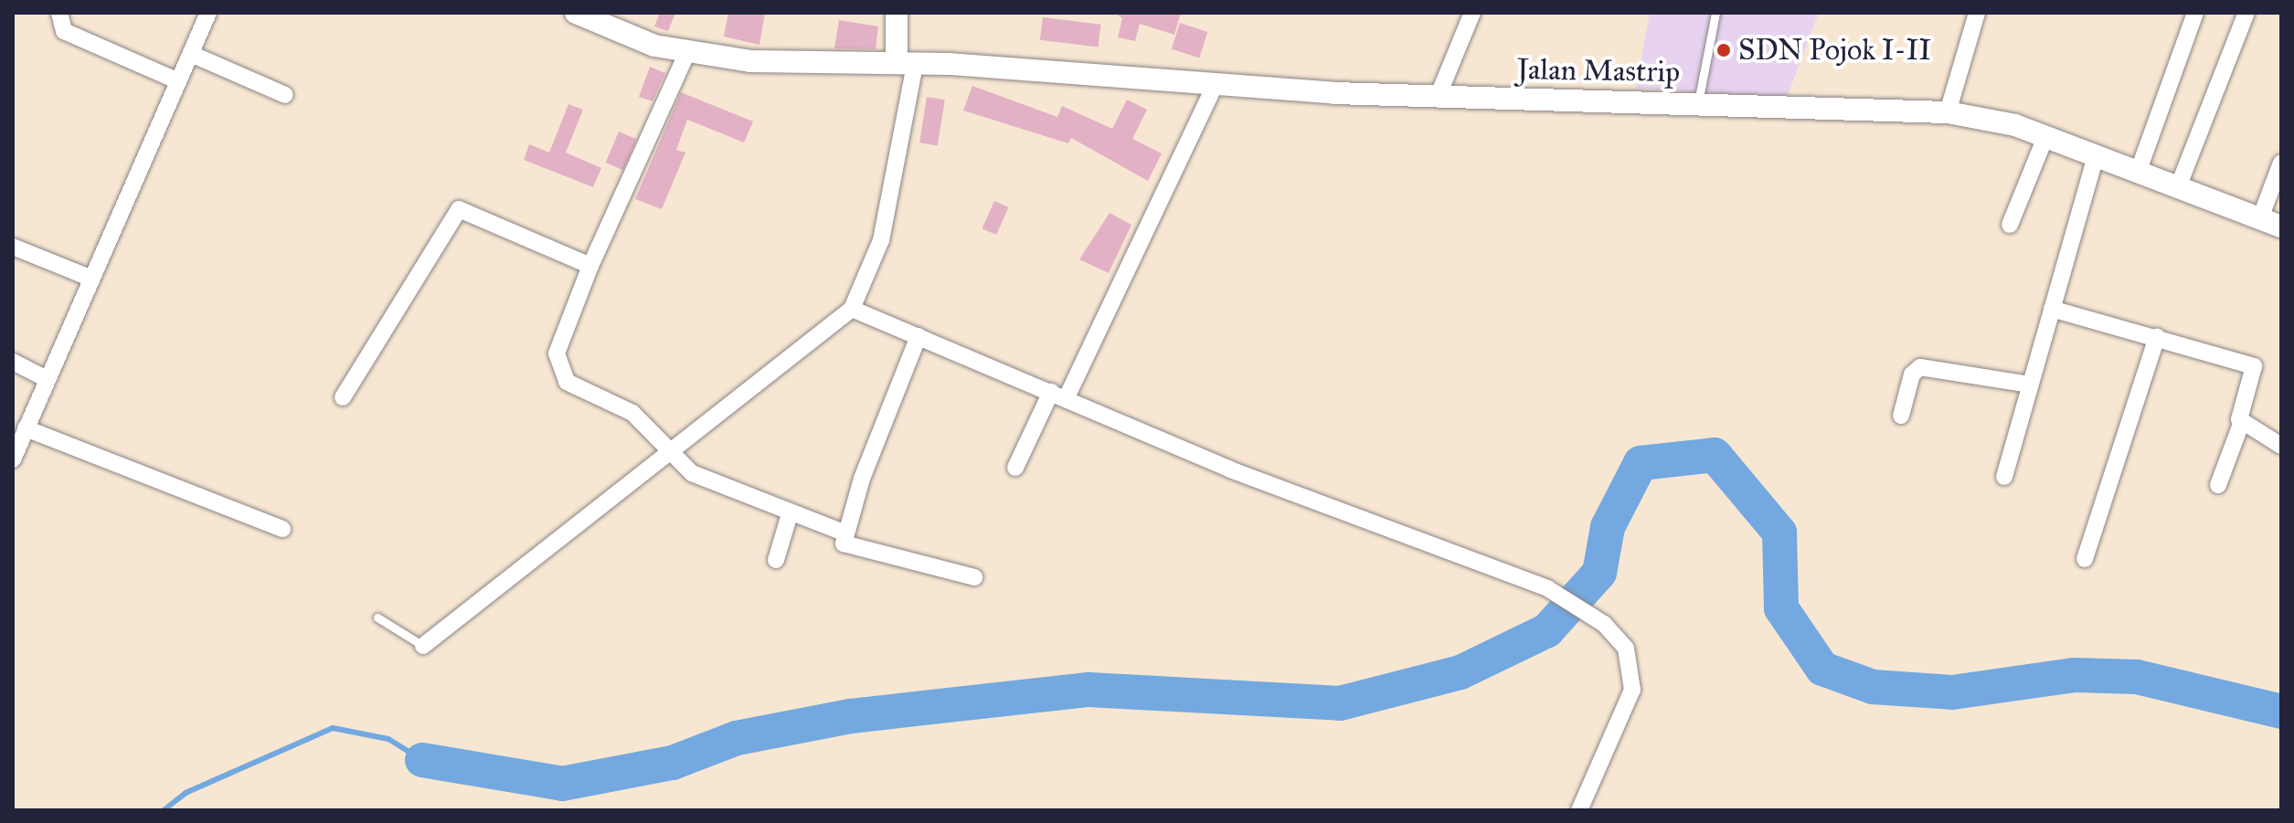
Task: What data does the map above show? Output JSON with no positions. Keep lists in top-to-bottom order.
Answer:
{
  "streets": {
    "street": ["Jalan Mastrip"]
  },
  "places": ["SDN Pojok I-II"]
}
